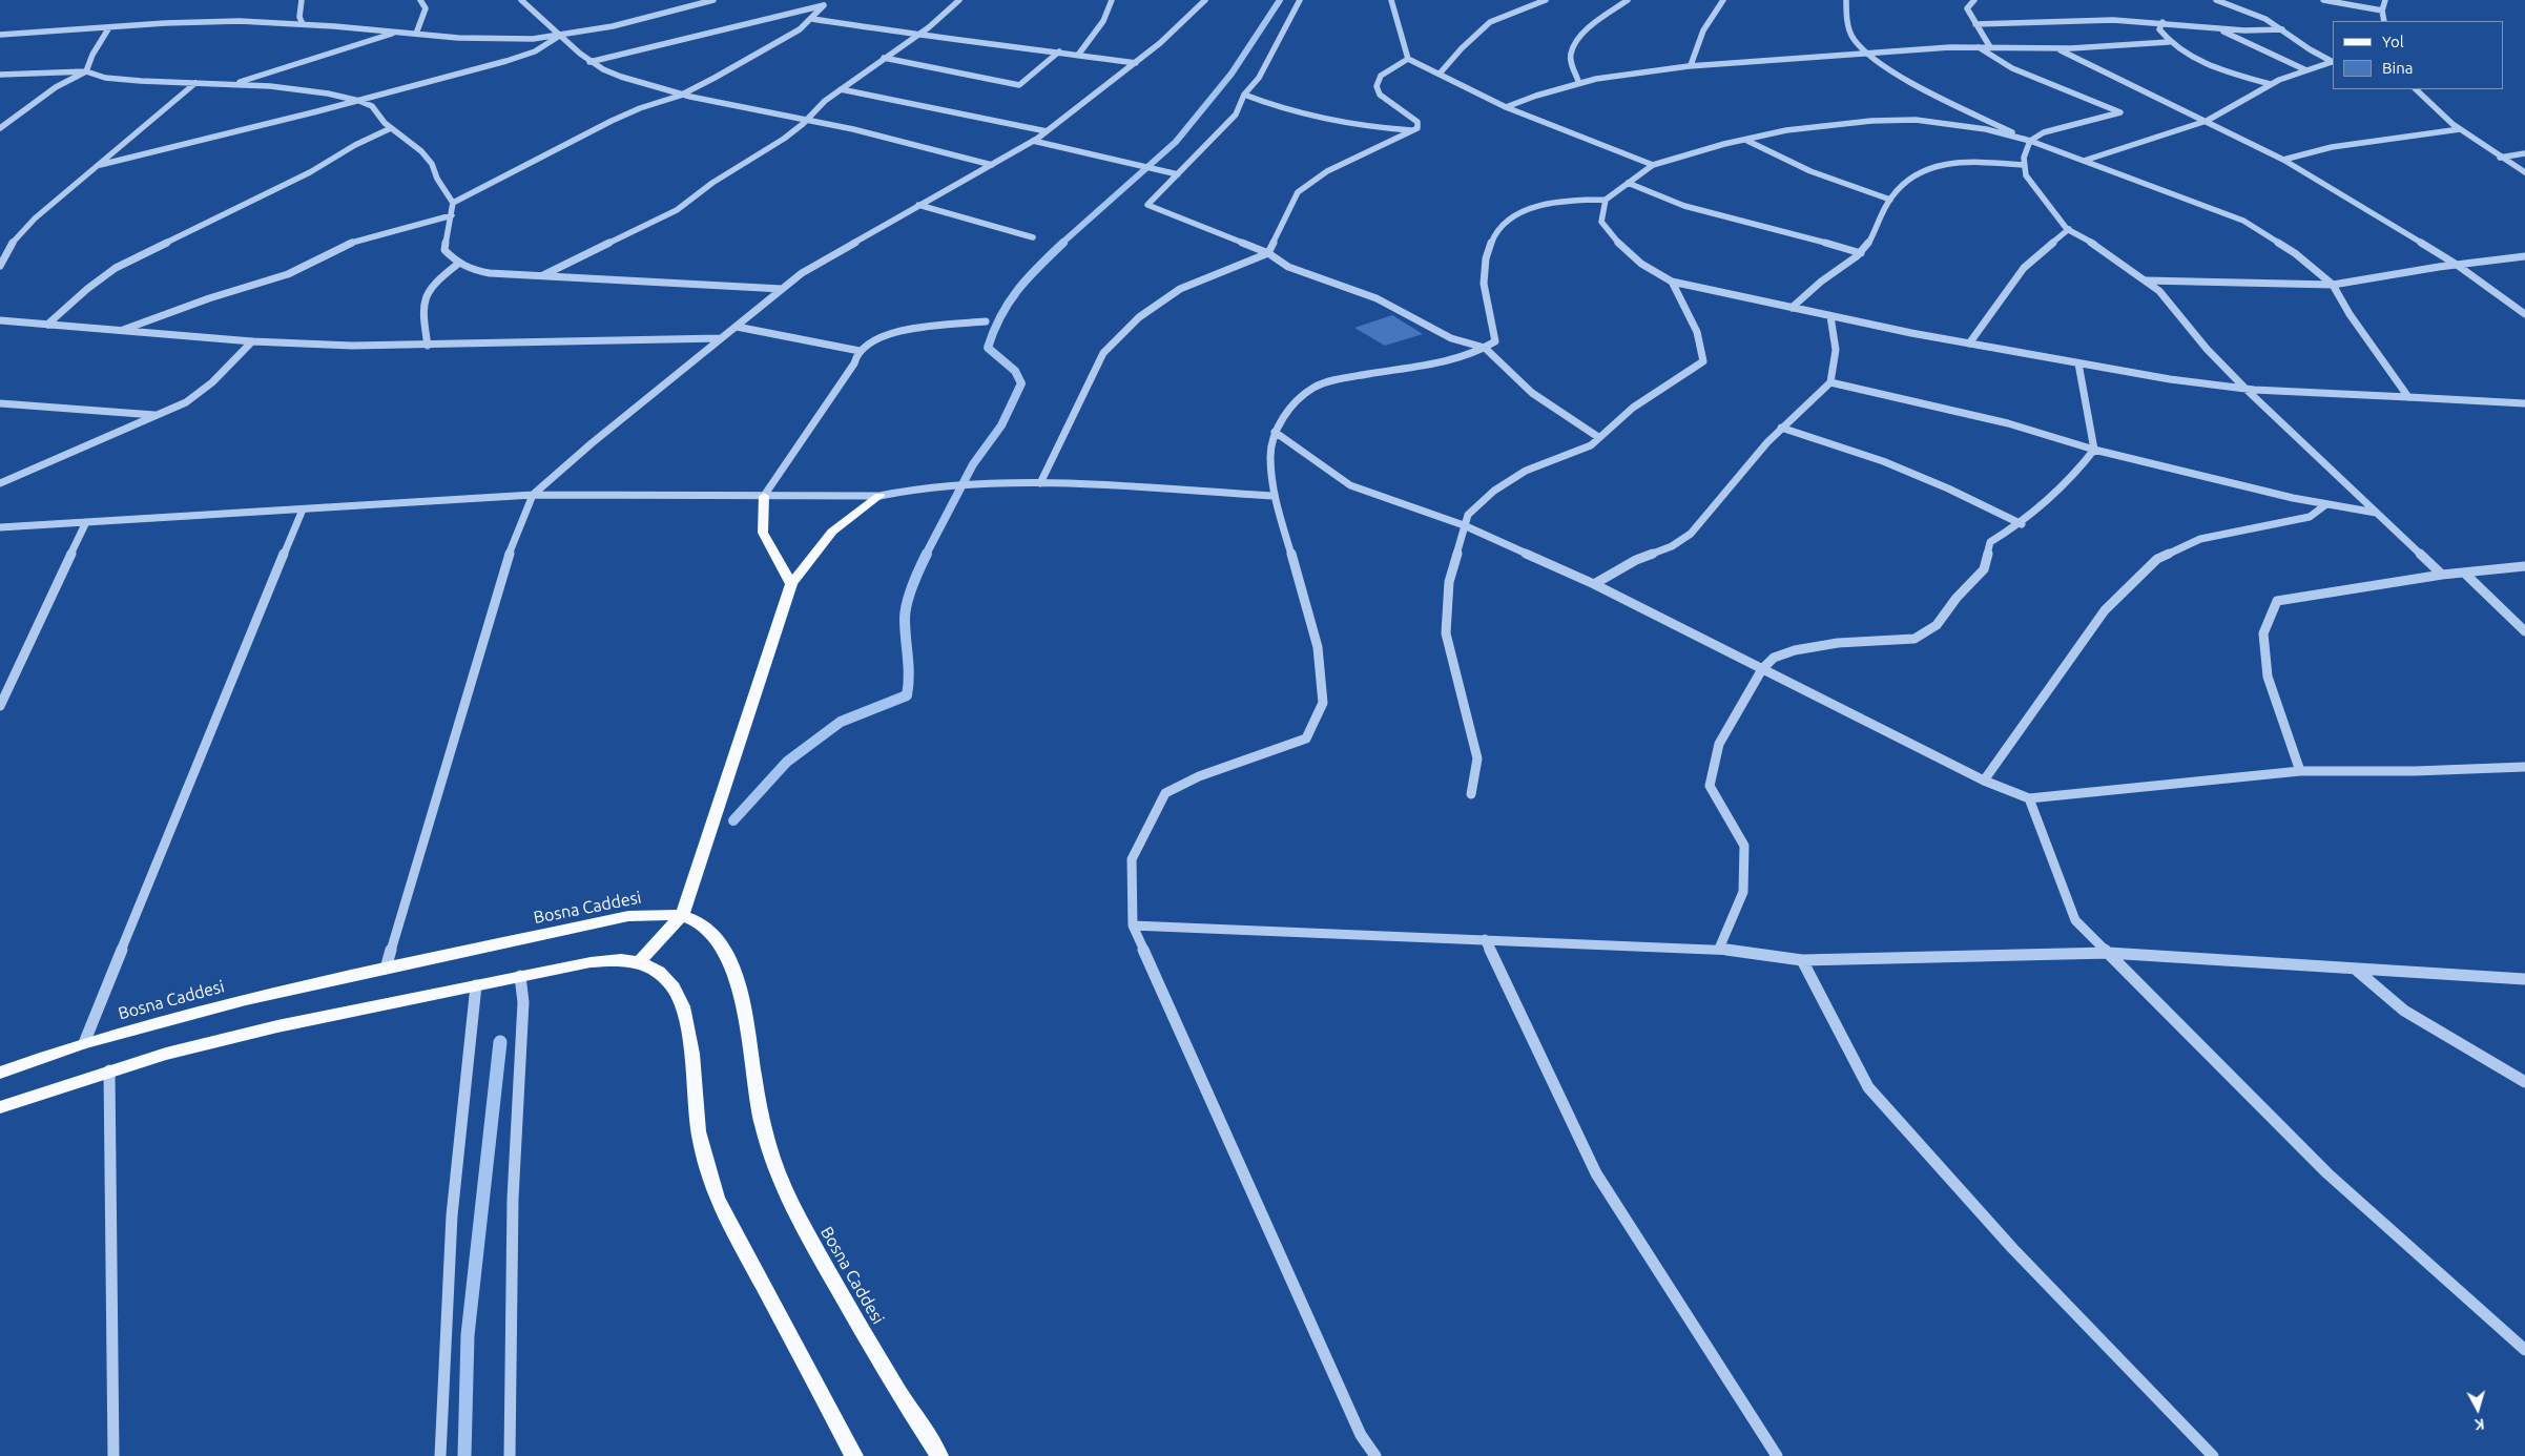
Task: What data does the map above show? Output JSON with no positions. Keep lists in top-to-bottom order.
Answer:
{
  "streets": {
    "main road": ["Bosna Caddesi"]
  },
  "legend": ["Yol", "Bina"],
  "north": "bottom"
}
